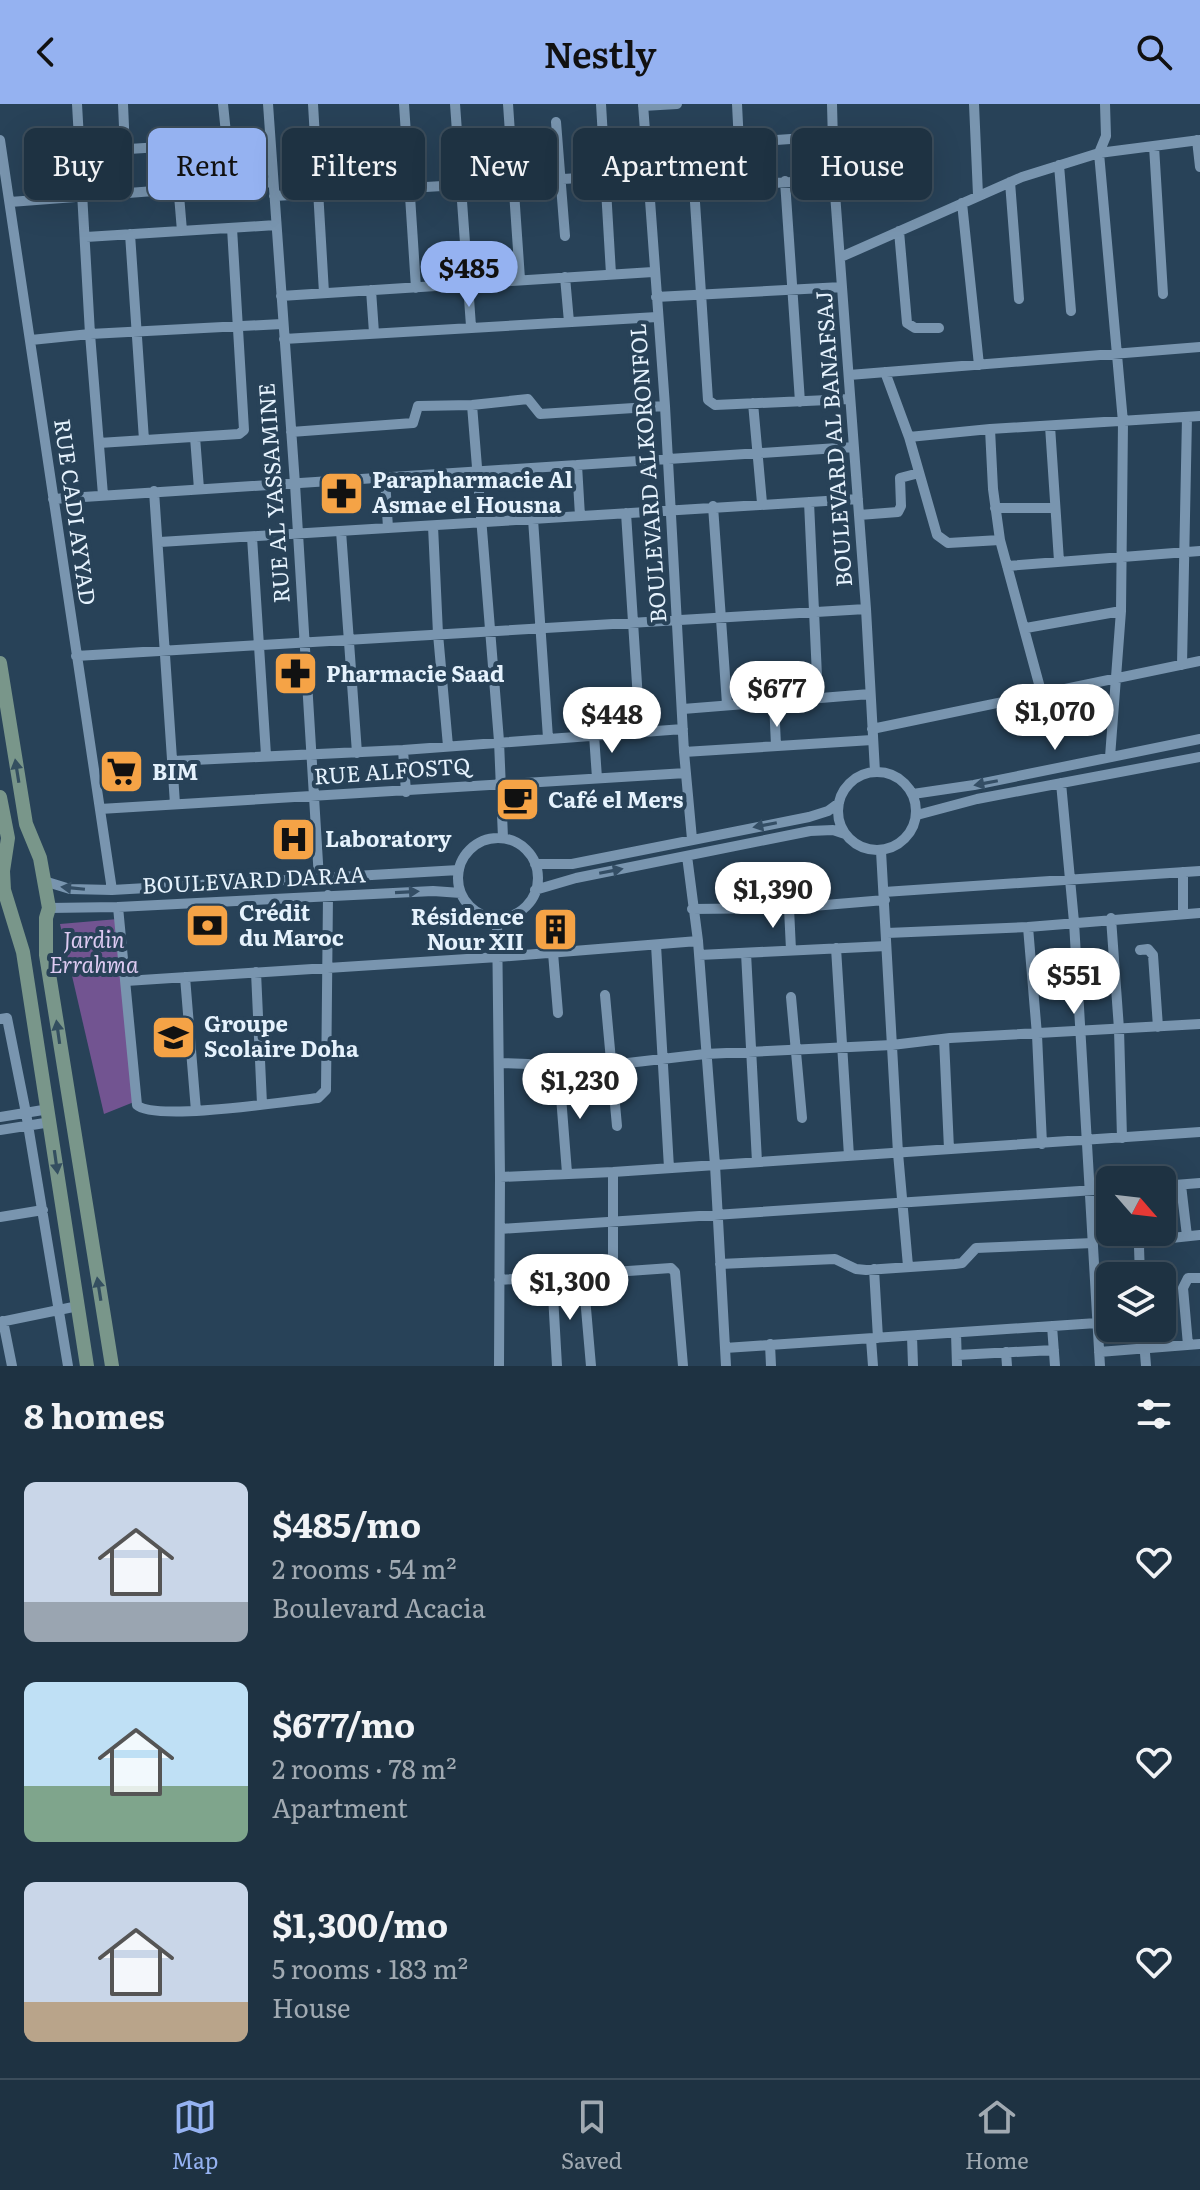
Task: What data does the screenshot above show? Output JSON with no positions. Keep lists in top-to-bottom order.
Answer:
{
  "streets": {
    "street": [
      "BOULEVARD AL BANAFSAJ",
      "BOULEVARD ALKORONFOL",
      "RUE AL YASSAMINE",
      "RUE CADI AYYAD",
      "RUE ALFOSTQ",
      "BOULEVARD DARAA"
    ]
  },
  "crossings": [
    ["BOULEVARD ALKORONFOL", "RUE ALFOSTQ"],
    ["RUE AL YASSAMINE", "RUE ALFOSTQ"],
    ["RUE AL YASSAMINE", "BOULEVARD DARAA"],
    ["RUE CADI AYYAD", "RUE ALFOSTQ"],
    ["RUE CADI AYYAD", "BOULEVARD DARAA"]
  ],
  "parks": ["Jardin Errahma"],
  "places": {
    "pharmacy": ["Parapharmacie Al Asmae el Housna", "Pharmacie Saad"],
    "supermarket": ["BIM"],
    "cafe": ["Café el Mers"],
    "hospital": ["Laboratory"],
    "bank": ["Crédit du Maroc"],
    "building": ["Résidence Nour XII"],
    "school or university": ["Groupe Scolaire Doha"]
  },
  "north": "bottom right",
  "page": {
    "header": "Nestly",
    "chip": [
      "Buy",
      "Rent",
      "Filters",
      "New",
      "Apartment",
      "House"
    ],
    "price": [
      "$485",
      "$677",
      "$1,070",
      "$448",
      "$1,390",
      "$551",
      "$1,230",
      "$1,300"
    ],
    "heading": "8 homes",
    "list": [
      {
        "name": "$485/mo",
        "note": "2 rooms · 54 m² · Boulevard Acacia"
      },
      {
        "name": "$677/mo",
        "note": "2 rooms · 78 m² · Apartment"
      },
      {
        "name": "$1,300/mo",
        "note": "5 rooms · 183 m² · House"
      }
    ],
    "tabs": ["Map", "Saved", "Home"]
  }
}
